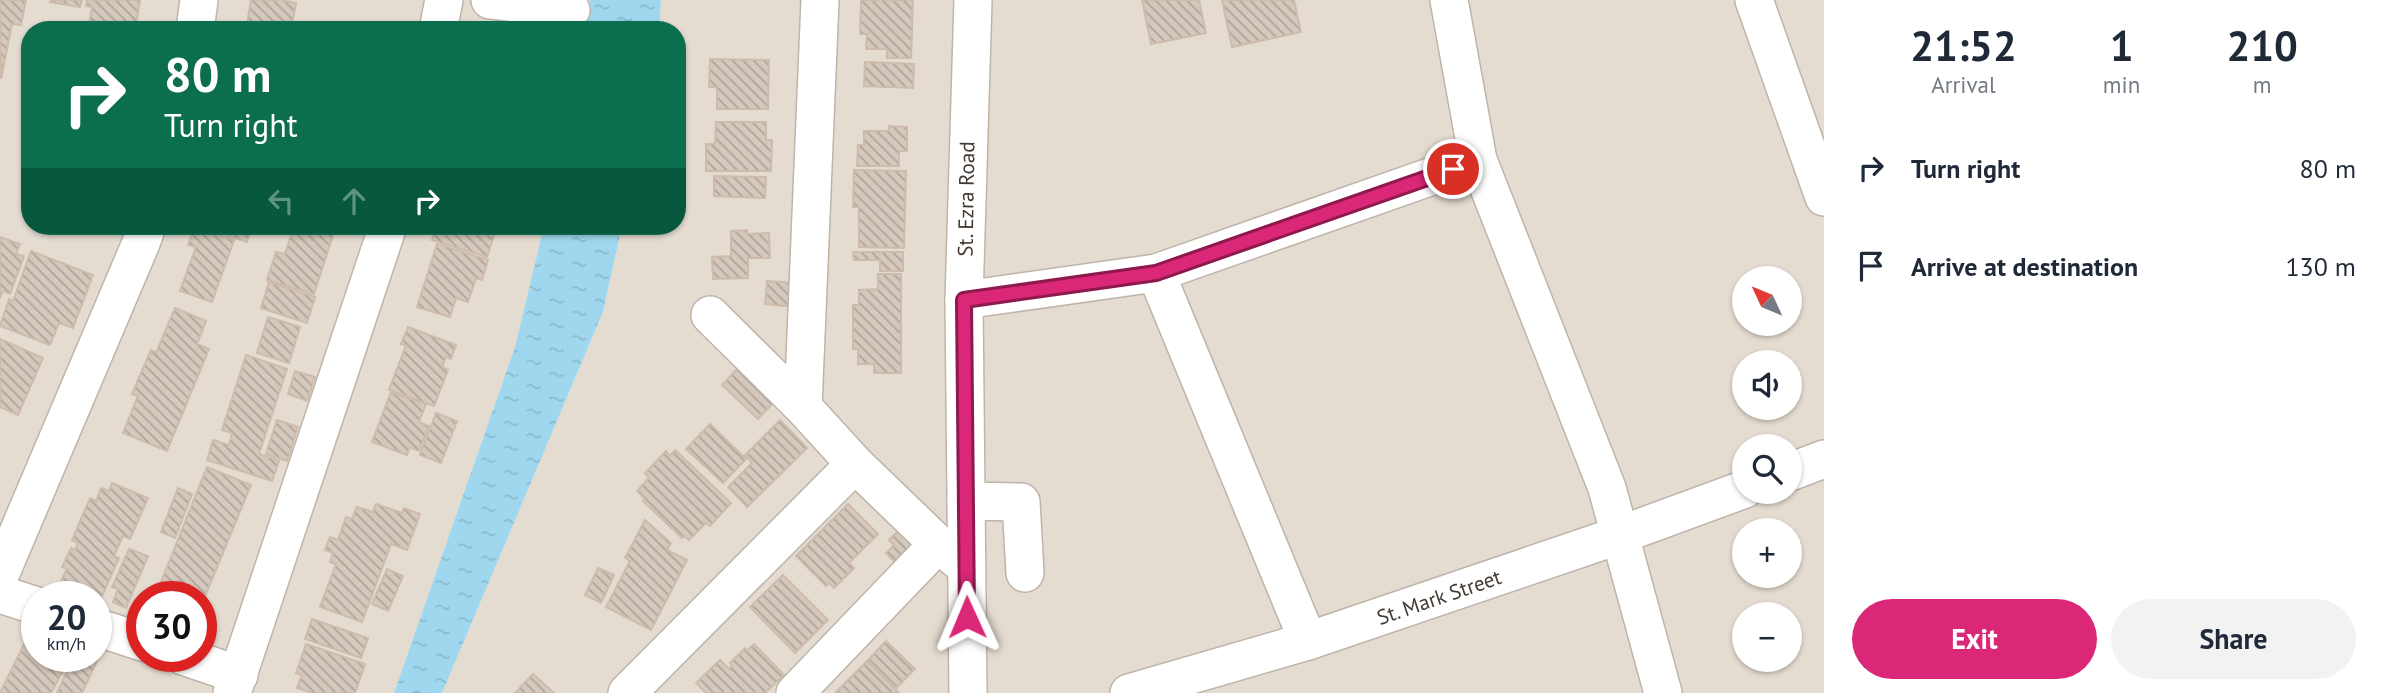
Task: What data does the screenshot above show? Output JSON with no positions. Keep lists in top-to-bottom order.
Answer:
{
  "streets": {
    "street": ["St. Ezra Road", "St. Mark Street"]
  },
  "north": "top left",
  "page": {
    "eta": [
      "21:52",
      "Arrival",
      "1",
      "min",
      "210",
      "m"
    ],
    "turn": ["80 m", "Turn right"],
    "list": [
      {
        "name": "Turn right",
        "value": "80 m"
      },
      {
        "name": "Arrive at destination",
        "value": "130 m"
      }
    ],
    "map_buttons": ["+", "−"],
    "speed": "20 km/h",
    "limit": "30",
    "buttons": ["Exit", "Share"]
  }
}
